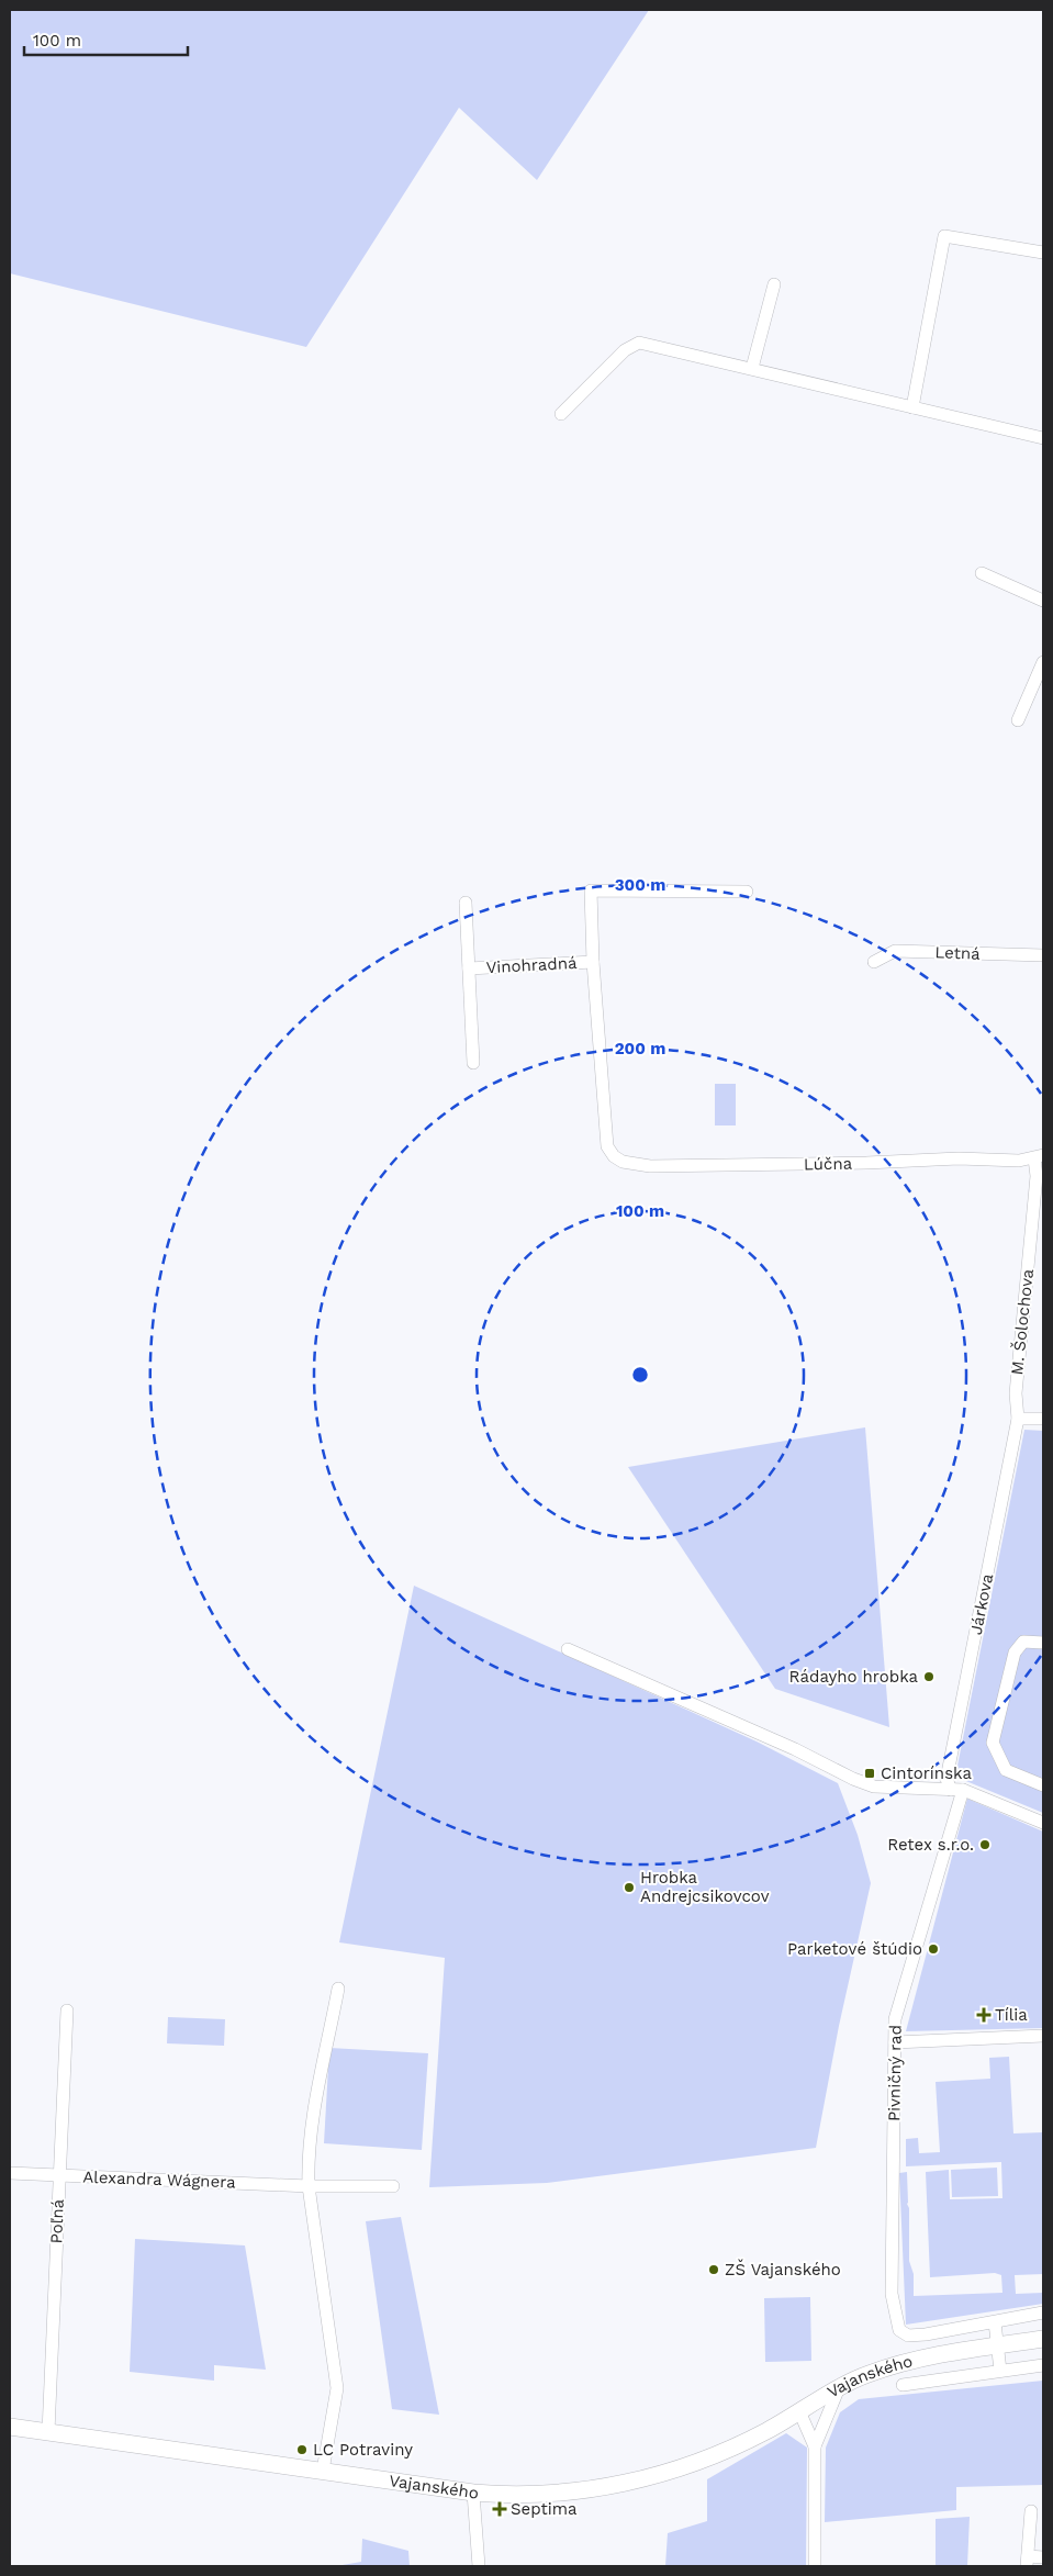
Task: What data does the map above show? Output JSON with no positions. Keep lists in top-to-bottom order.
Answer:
{
  "streets": {
    "main road": ["Vajanského"],
    "street": [
      "Letná",
      "Vinohradná",
      "Lúčna",
      "M. Šolochova",
      "Járkova",
      "Pivničný rad",
      "Alexandra Wágnera",
      "Poľná"
    ]
  },
  "crossings": [
    ["Vinohradná", "Lúčna"],
    ["Lúčna", "M. Šolochova"],
    ["M. Šolochova", "Járkova"],
    ["Járkova", "Pivničný rad"],
    ["Pivničný rad", "Vajanského"],
    ["Alexandra Wágnera", "Poľná"],
    ["Poľná", "Vajanského"]
  ],
  "places": {
    "other": [
      "Rádayho hrobka",
      "Retex s.r.o.",
      "Hrobka Andrejcsikovcov",
      "Parketové štúdio",
      "ZŠ Vajanského",
      "LC Potraviny"
    ],
    "transit": ["Cintorínska"],
    "health": ["Tília", "Septima"]
  },
  "scale_bar": "100 m",
  "rings": ["300 m", "200 m", "100 m"]
}
